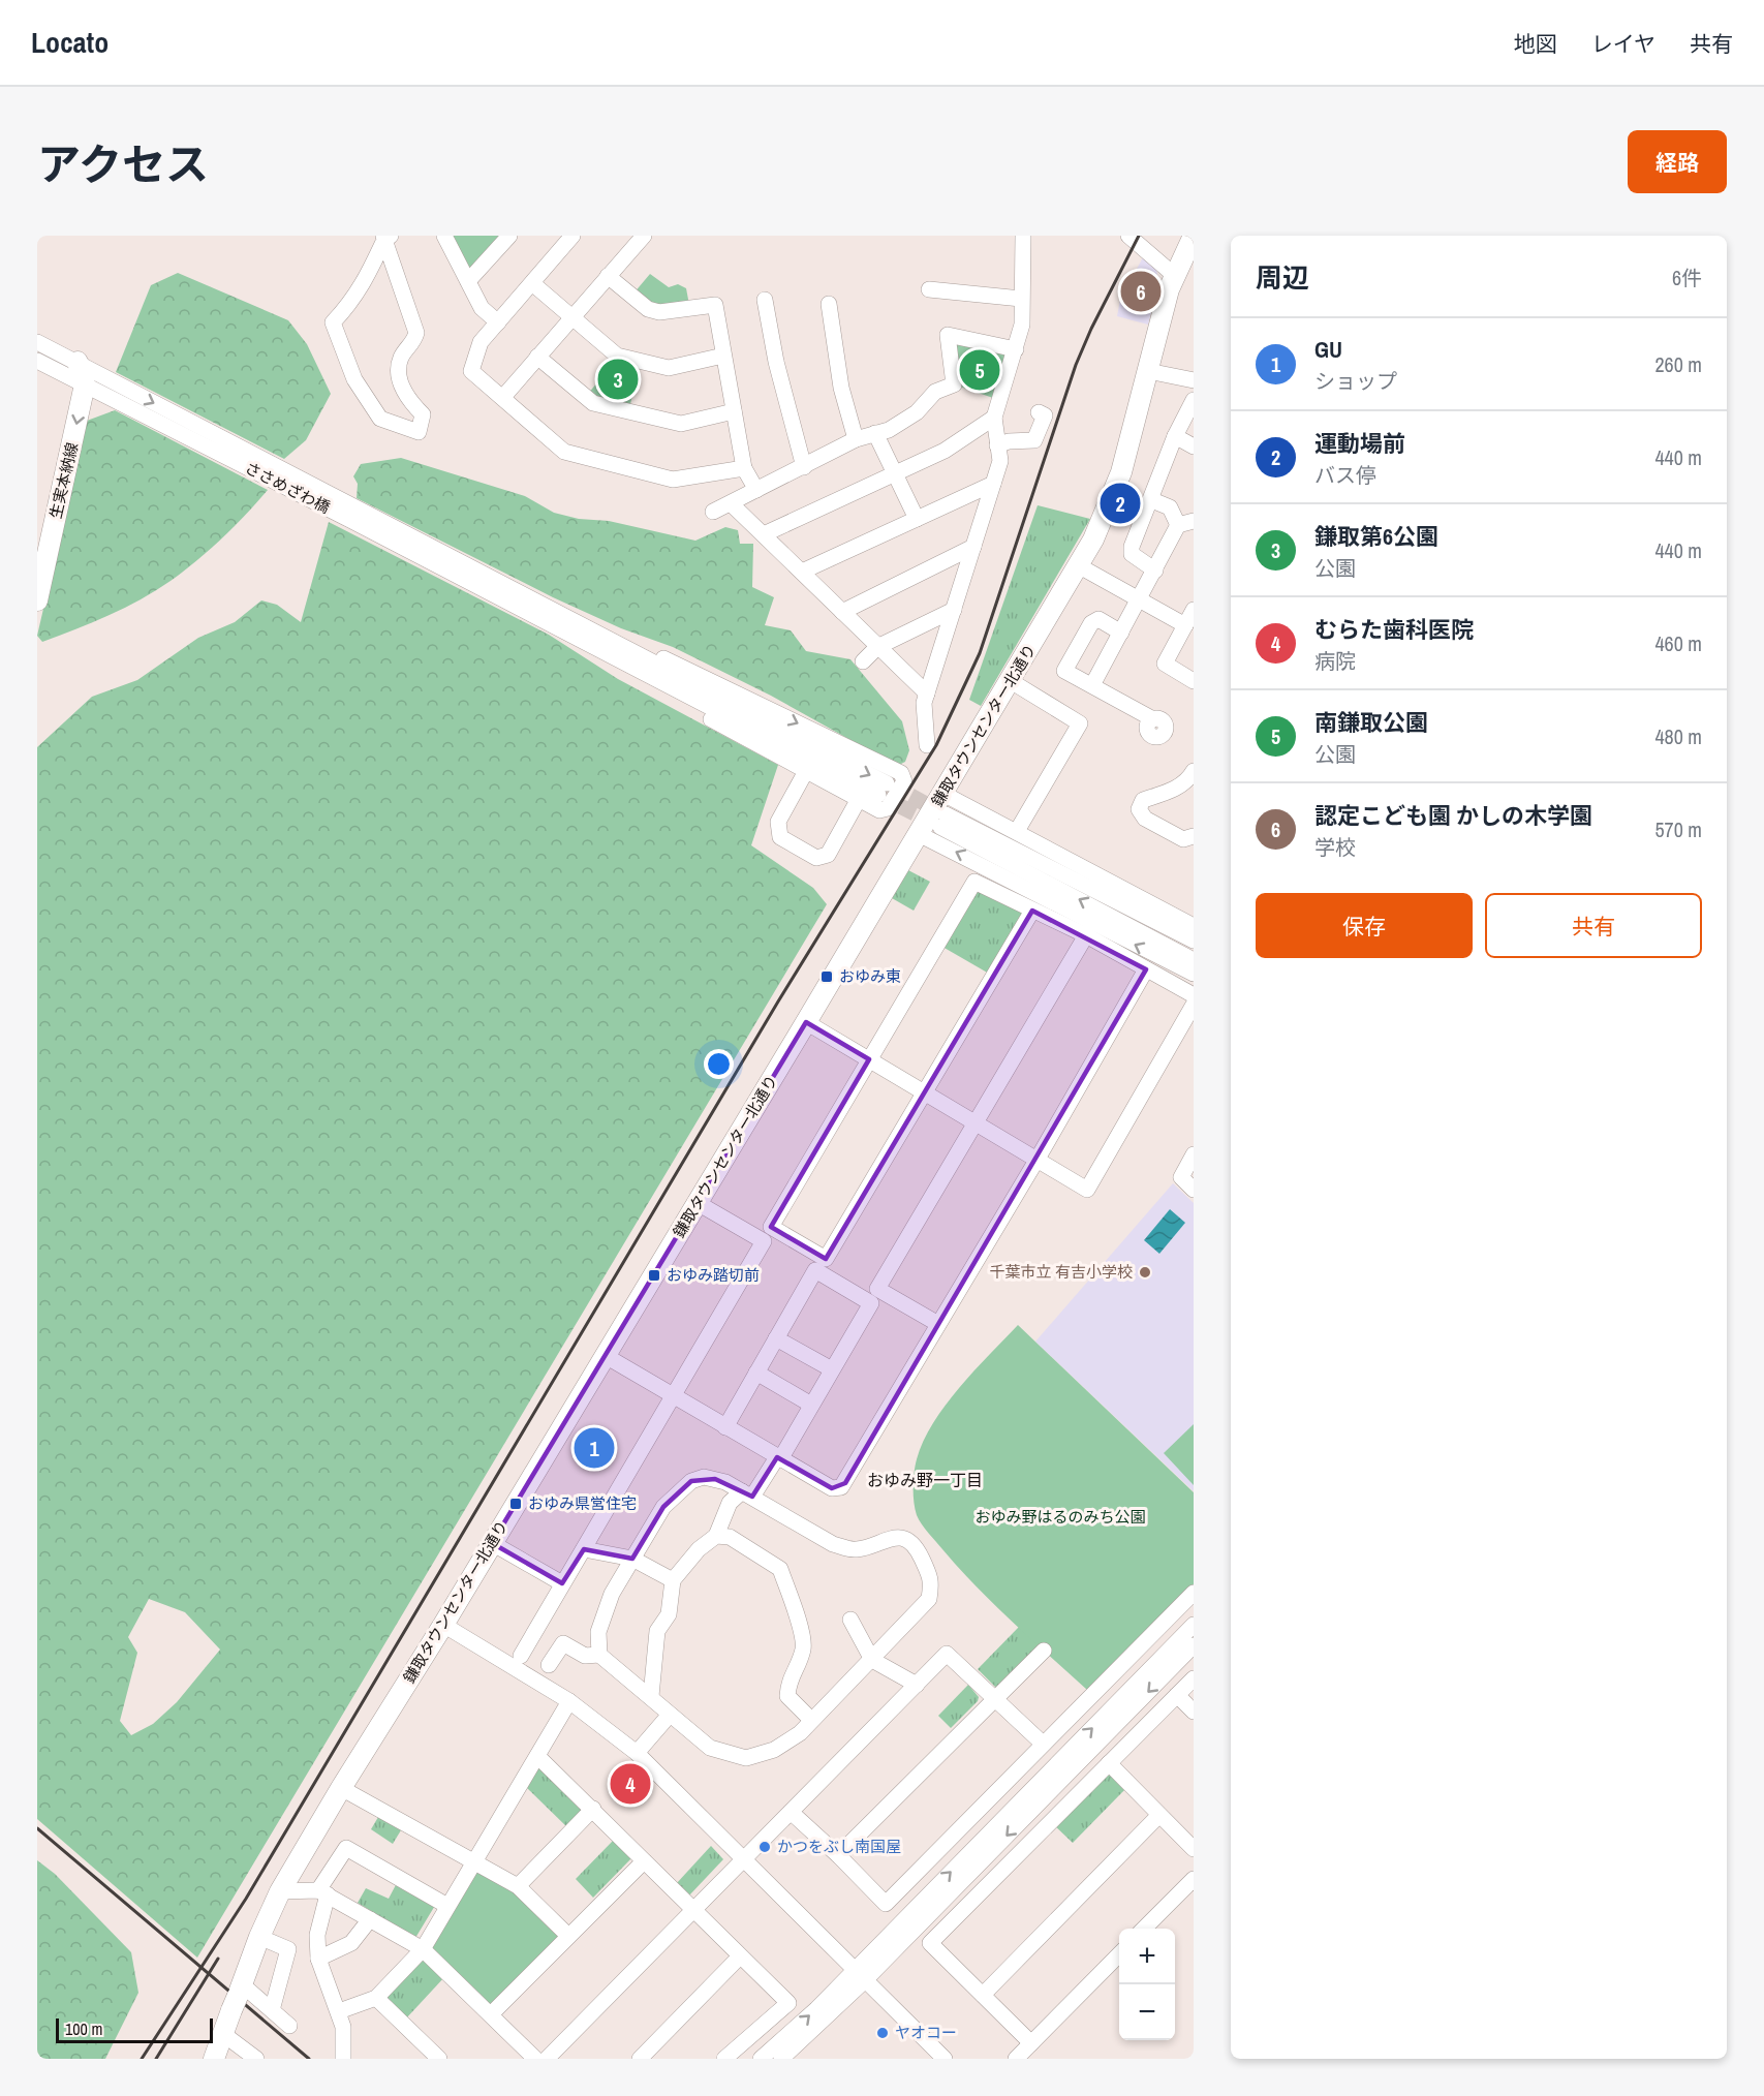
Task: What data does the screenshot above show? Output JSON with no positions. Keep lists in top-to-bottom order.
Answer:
{
  "streets": {
    "main road": ["生実本納線", "鎌取タウンセンター北通り"],
    "street": ["ささめざわ橋"]
  },
  "one_way": ["生実本納線"],
  "districts": ["おゆみ野一丁目"],
  "parks": ["おゆみ野はるのみち公園"],
  "places": {
    "transit": ["おゆみ東", "おゆみ踏切前", "おゆみ県営住宅"],
    "other": ["千葉市立 有吉小学校", "かつをぶし南国屋", "ヤオコー"]
  },
  "scale_bar": "100 m",
  "page": {
    "header": "Locato",
    "nav": ["地図", "レイヤ", "共有"],
    "title": "アクセス",
    "buttons": [
      "経路",
      ["保存", "共有"]
    ],
    "heading": ["周辺", "6件"],
    "pins": [
      "6",
      "5",
      "3",
      "2",
      "1",
      "4"
    ],
    "list": [
      {
        "mark": "1",
        "name": "GU",
        "note": "ショップ",
        "value": "260 m"
      },
      {
        "mark": "2",
        "name": "運動場前",
        "note": "バス停",
        "value": "440 m"
      },
      {
        "mark": "3",
        "name": "鎌取第6公園",
        "note": "公園",
        "value": "440 m"
      },
      {
        "mark": "4",
        "name": "むらた歯科医院",
        "note": "病院",
        "value": "460 m"
      },
      {
        "mark": "5",
        "name": "南鎌取公園",
        "note": "公園",
        "value": "480 m"
      },
      {
        "mark": "6",
        "name": "認定こども園 かしの木学園",
        "note": "学校",
        "value": "570 m"
      }
    ],
    "map_buttons": ["+", "−"],
    "scale": "100 m"
  }
}
